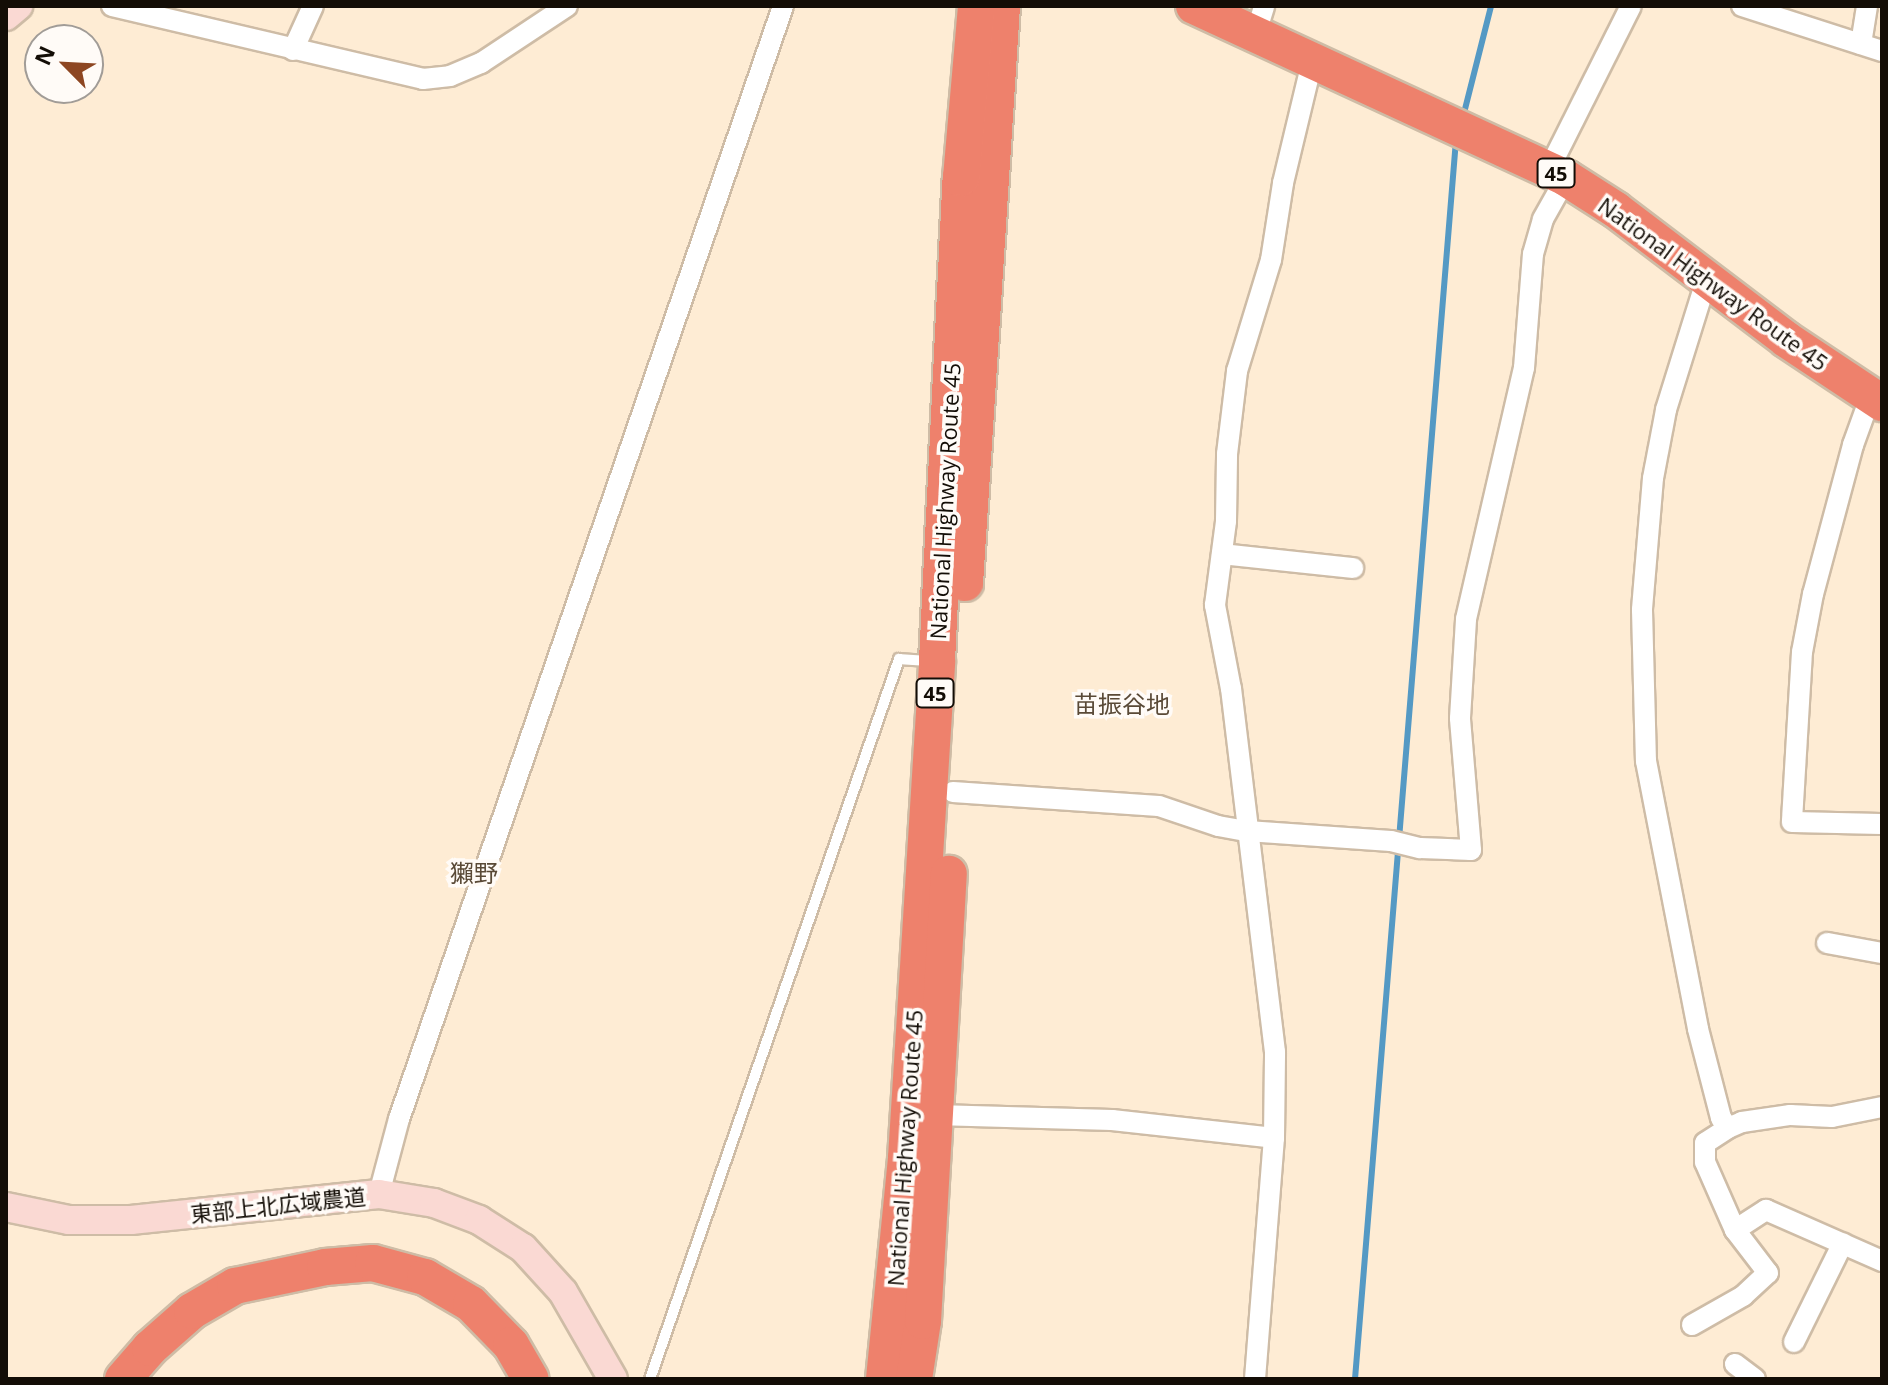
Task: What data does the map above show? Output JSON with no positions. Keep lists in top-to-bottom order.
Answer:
{
  "streets": {
    "highway": ["45", "National Highway Route 45"],
    "street": ["東部上北広域農道"]
  },
  "districts": ["苗振谷地", "獺野"],
  "north": "top left"
}
